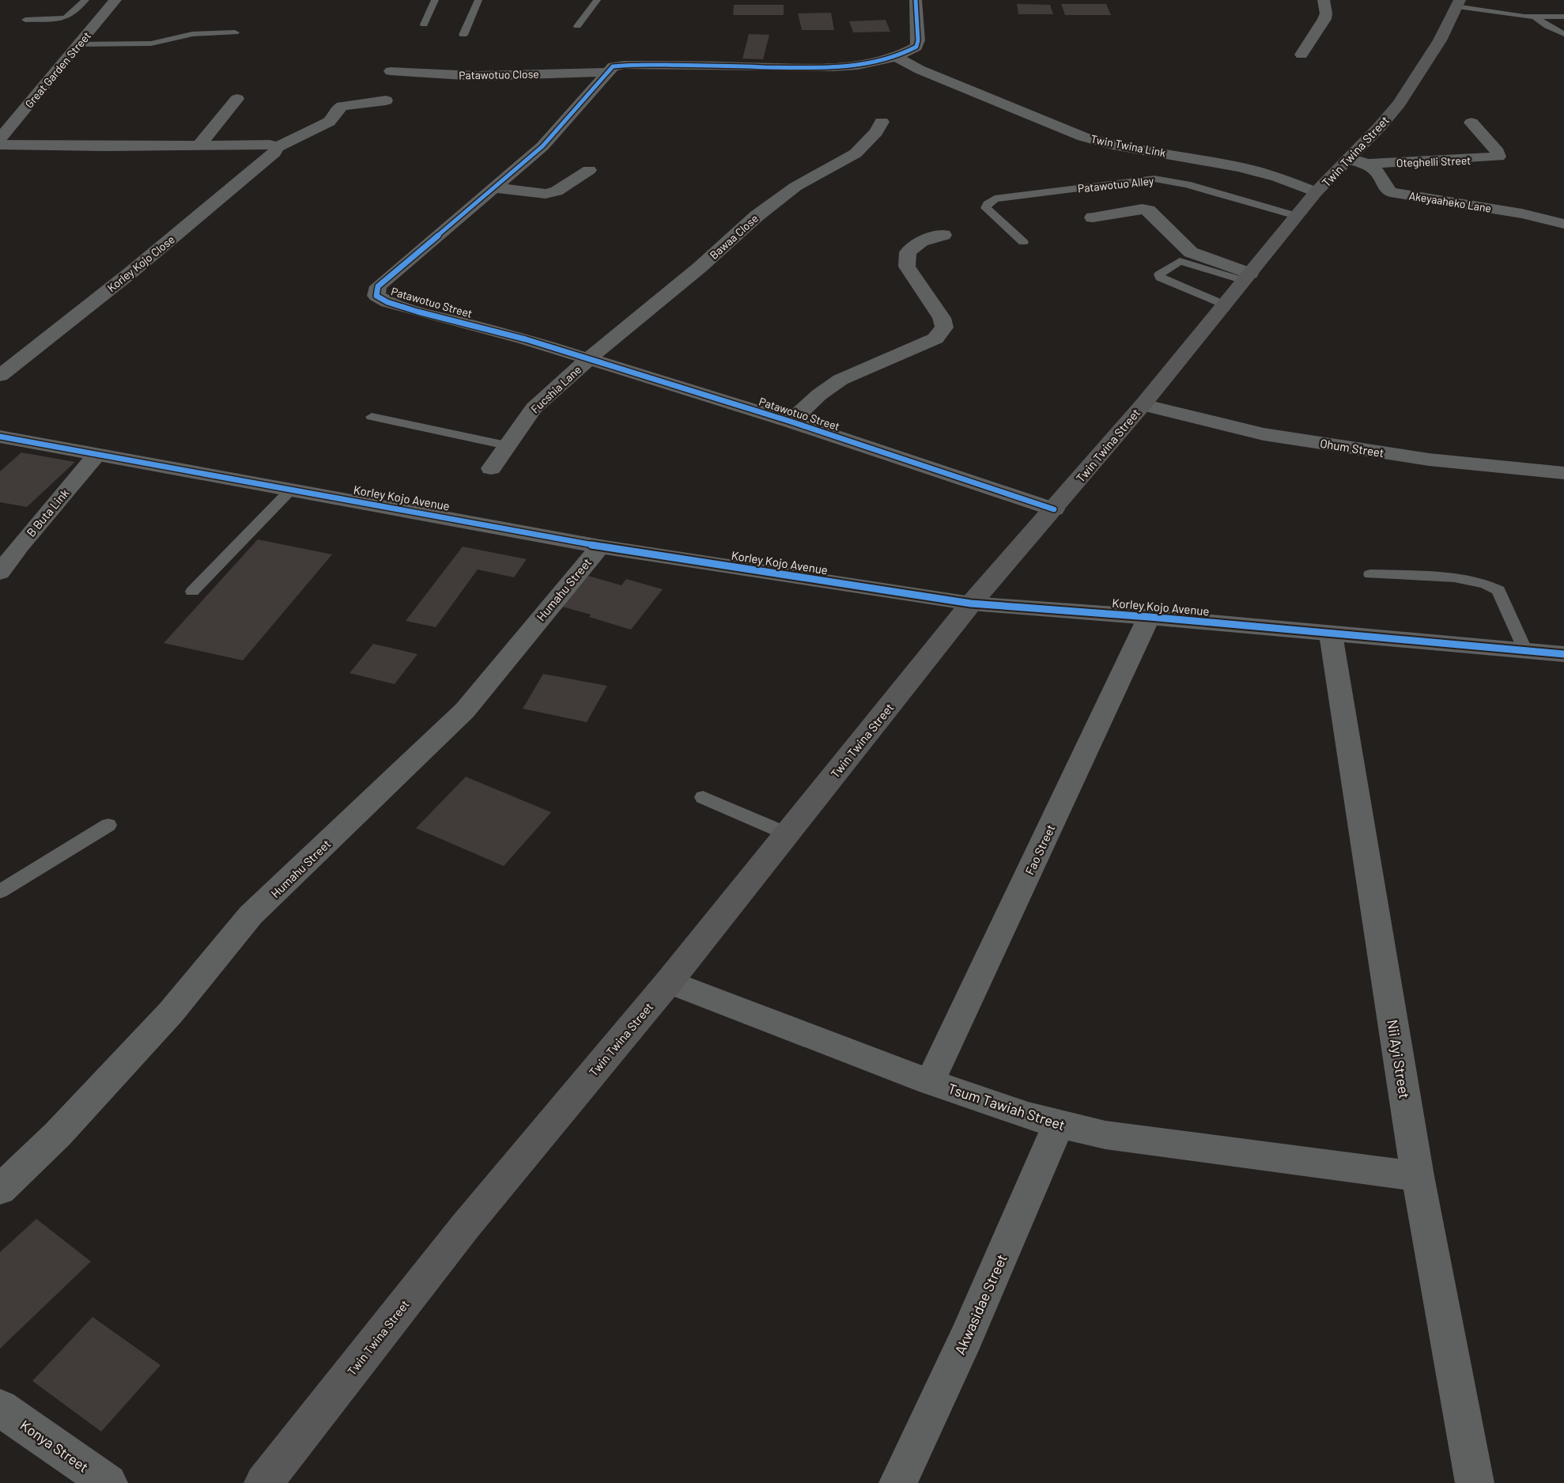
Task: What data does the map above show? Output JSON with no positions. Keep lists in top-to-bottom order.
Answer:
{
  "streets": {
    "main road": ["Twin Twina Street"],
    "street": [
      "Great Garden Street",
      "Patawotuo Close",
      "Twin Twina Link",
      "Oteghelli Street",
      "Akeyaaheko Lane",
      "Bawaa Close",
      "Korley Kojo Close",
      "Patawotuo Street",
      "Fucshia Lane",
      "Ohum Street",
      "Korley Kojo Avenue",
      "B Buta Link",
      "Humahu Street",
      "Fao Street",
      "Nii Ayi Street",
      "Tsum Tawiah Street",
      "Akwasidae Street",
      "Konya Street"
    ],
    "lane": ["Patawotuo Alley"]
  },
  "crossings": [
    ["Patawotuo Close", "Patawotuo Street"],
    ["Twin Twina Link", "Twin Twina Street"],
    ["Twin Twina Street", "Patawotuo Alley"],
    ["Twin Twina Street", "Patawotuo Street"],
    ["Twin Twina Street", "Ohum Street"],
    ["Twin Twina Street", "Korley Kojo Avenue"],
    ["Twin Twina Street", "Tsum Tawiah Street"],
    ["Oteghelli Street", "Akeyaaheko Lane"],
    ["Bawaa Close", "Patawotuo Street"],
    ["Bawaa Close", "Fucshia Lane"],
    ["Patawotuo Street", "Fucshia Lane"],
    ["Korley Kojo Avenue", "B Buta Link"],
    ["Korley Kojo Avenue", "Humahu Street"],
    ["Korley Kojo Avenue", "Fao Street"],
    ["Korley Kojo Avenue", "Nii Ayi Street"],
    ["Fao Street", "Tsum Tawiah Street"],
    ["Nii Ayi Street", "Tsum Tawiah Street"],
    ["Tsum Tawiah Street", "Akwasidae Street"]
  ]
}
